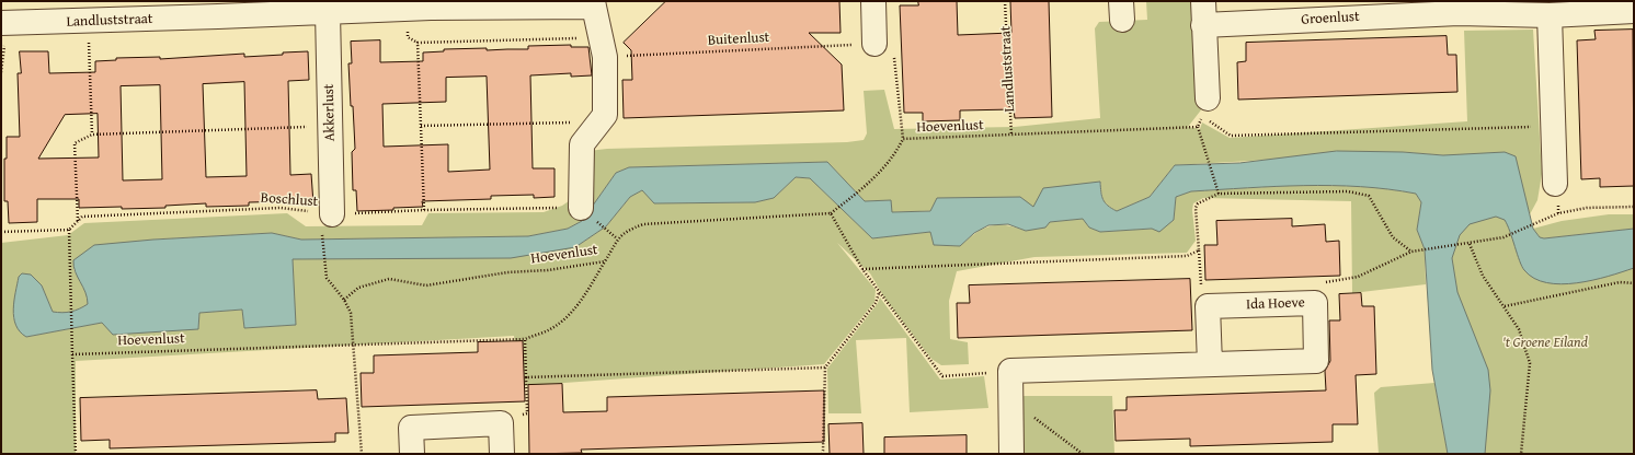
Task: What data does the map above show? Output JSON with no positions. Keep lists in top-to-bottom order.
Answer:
{
  "streets": {
    "street": [
      "Groenlust",
      "Landluststraat",
      "Akkerlust",
      "Ida Hoeve"
    ],
    "path": ["Buitenlust", "Hoevenlust", "Boschlust"]
  },
  "crossings": [
    ["Landluststraat", "Buitenlust"],
    ["Landluststraat", "Akkerlust"],
    ["Landluststraat", "Hoevenlust"],
    ["Landluststraat", "Boschlust"],
    ["Akkerlust", "Boschlust"]
  ],
  "parks": ["'t Groene Eiland"]
}
